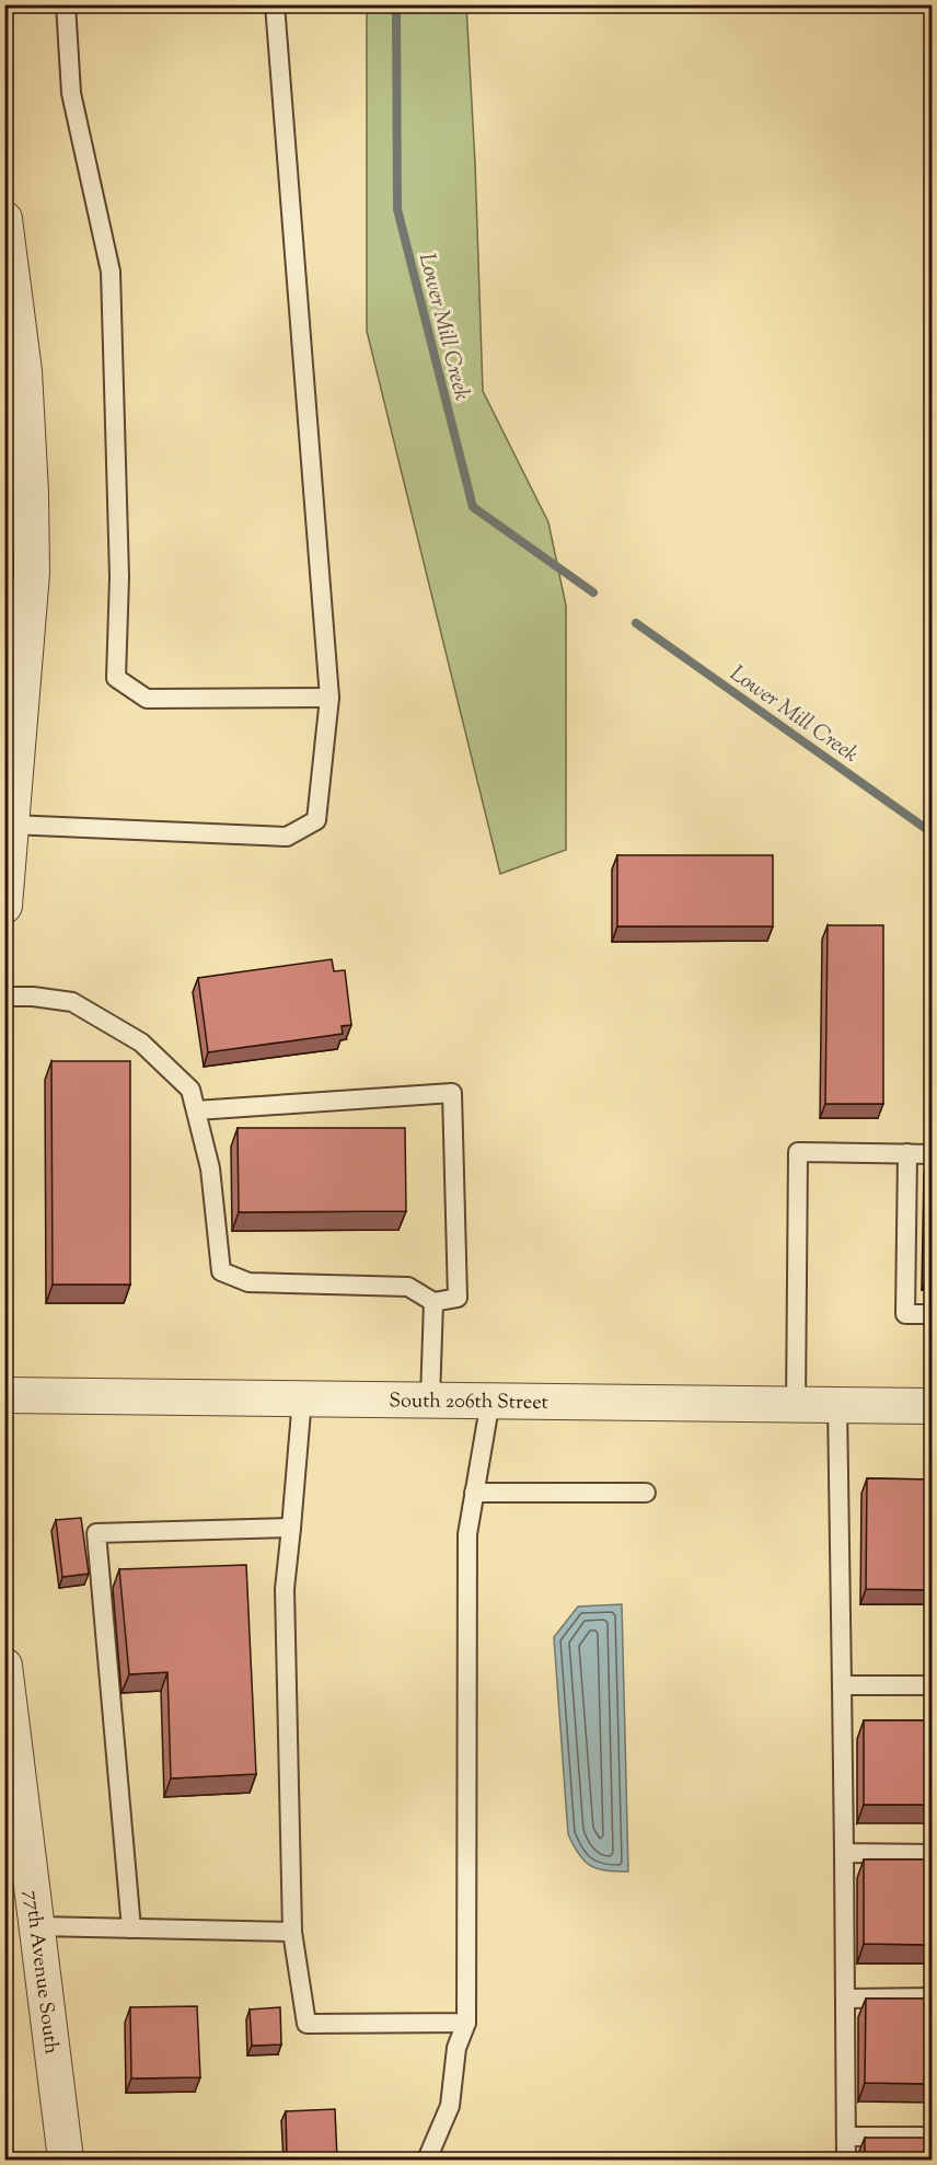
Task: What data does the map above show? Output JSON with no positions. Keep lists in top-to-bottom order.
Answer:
{
  "streets": {
    "street": ["South 206th Street", "77th Avenue South"]
  },
  "water": ["Lower Mill Creek"]
}
